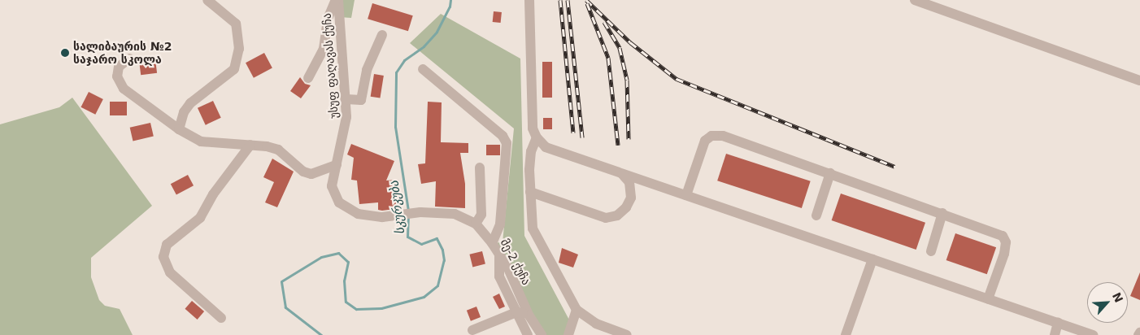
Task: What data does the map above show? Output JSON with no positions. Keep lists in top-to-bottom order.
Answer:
{
  "streets": {
    "street": ["უსუფ ფაღავას ქუჩა", "მე-2 ქუჩა"]
  },
  "crossings": [
    ["უსუფ ფაღავას ქუჩა", "მე-2 ქუჩა"]
  ],
  "water": ["სკურკუბა"],
  "places": ["სალიბაურის №2 საჯარო სკოლა"],
  "north": "top right"
}
